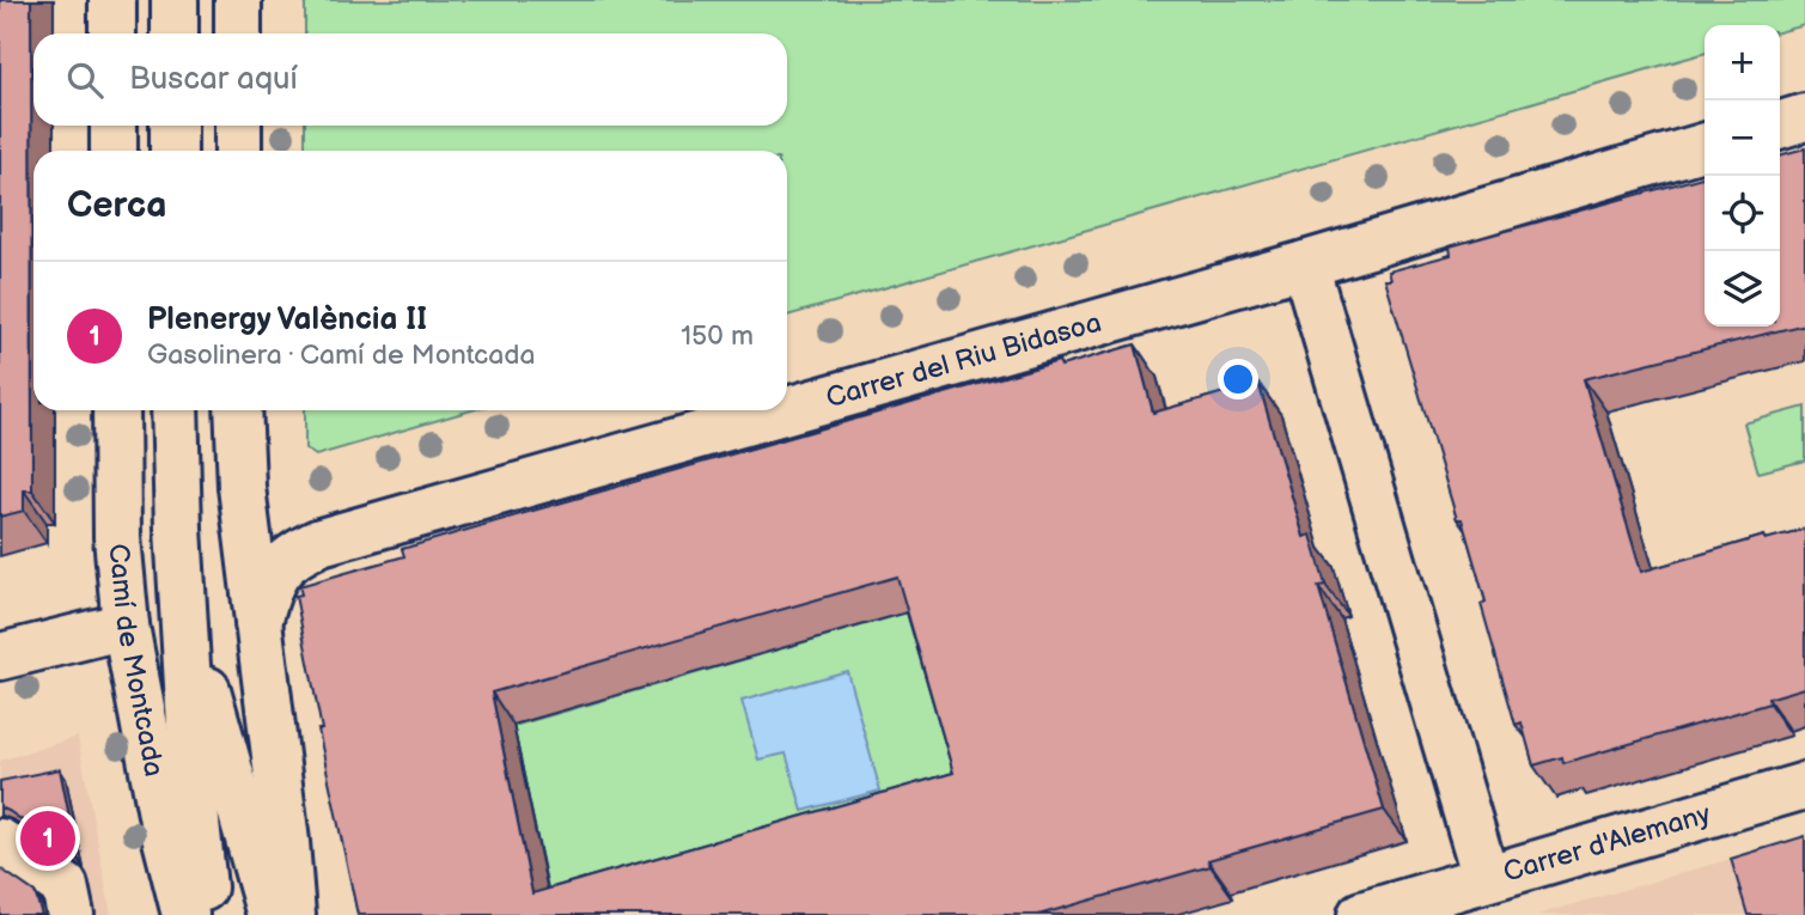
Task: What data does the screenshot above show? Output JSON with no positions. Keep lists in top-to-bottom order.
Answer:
{
  "streets": {
    "street": ["Carrer del Riu Bidasoa", "Camí de Montcada", "Carrer d'Alemany"]
  },
  "page": {
    "map_buttons": ["+", "−"],
    "search": "Buscar aquí",
    "heading": "Cerca",
    "list": [
      {
        "mark": "1",
        "name": "Plenergy València II",
        "note": "Gasolinera · Camí de Montcada",
        "value": "150 m"
      }
    ],
    "pins": "1"
  }
}
